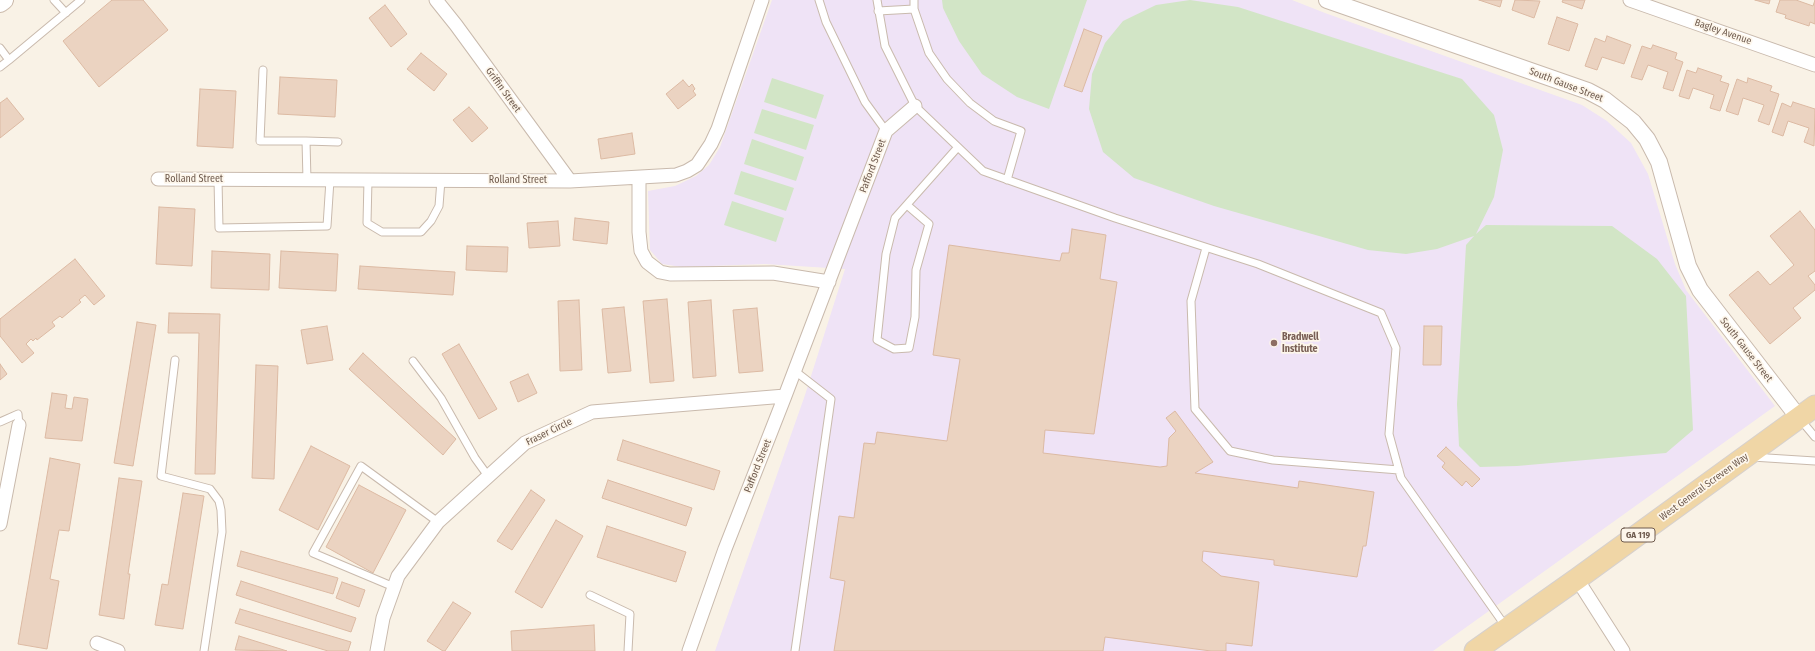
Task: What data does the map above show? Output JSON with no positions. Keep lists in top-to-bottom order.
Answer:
{
  "streets": {
    "main road": ["West General Screven Way", "GA 119"],
    "street": [
      "Bagley Avenue",
      "South Gause Street",
      "Griffin Street",
      "Pafford Street",
      "Rolland Street",
      "Fraser Circle"
    ]
  },
  "crossings": [
    ["South Gause Street", "West General Screven Way"],
    ["Griffin Street", "Rolland Street"],
    ["Pafford Street", "Fraser Circle"]
  ],
  "places": ["Bradwell Institute"]
}
